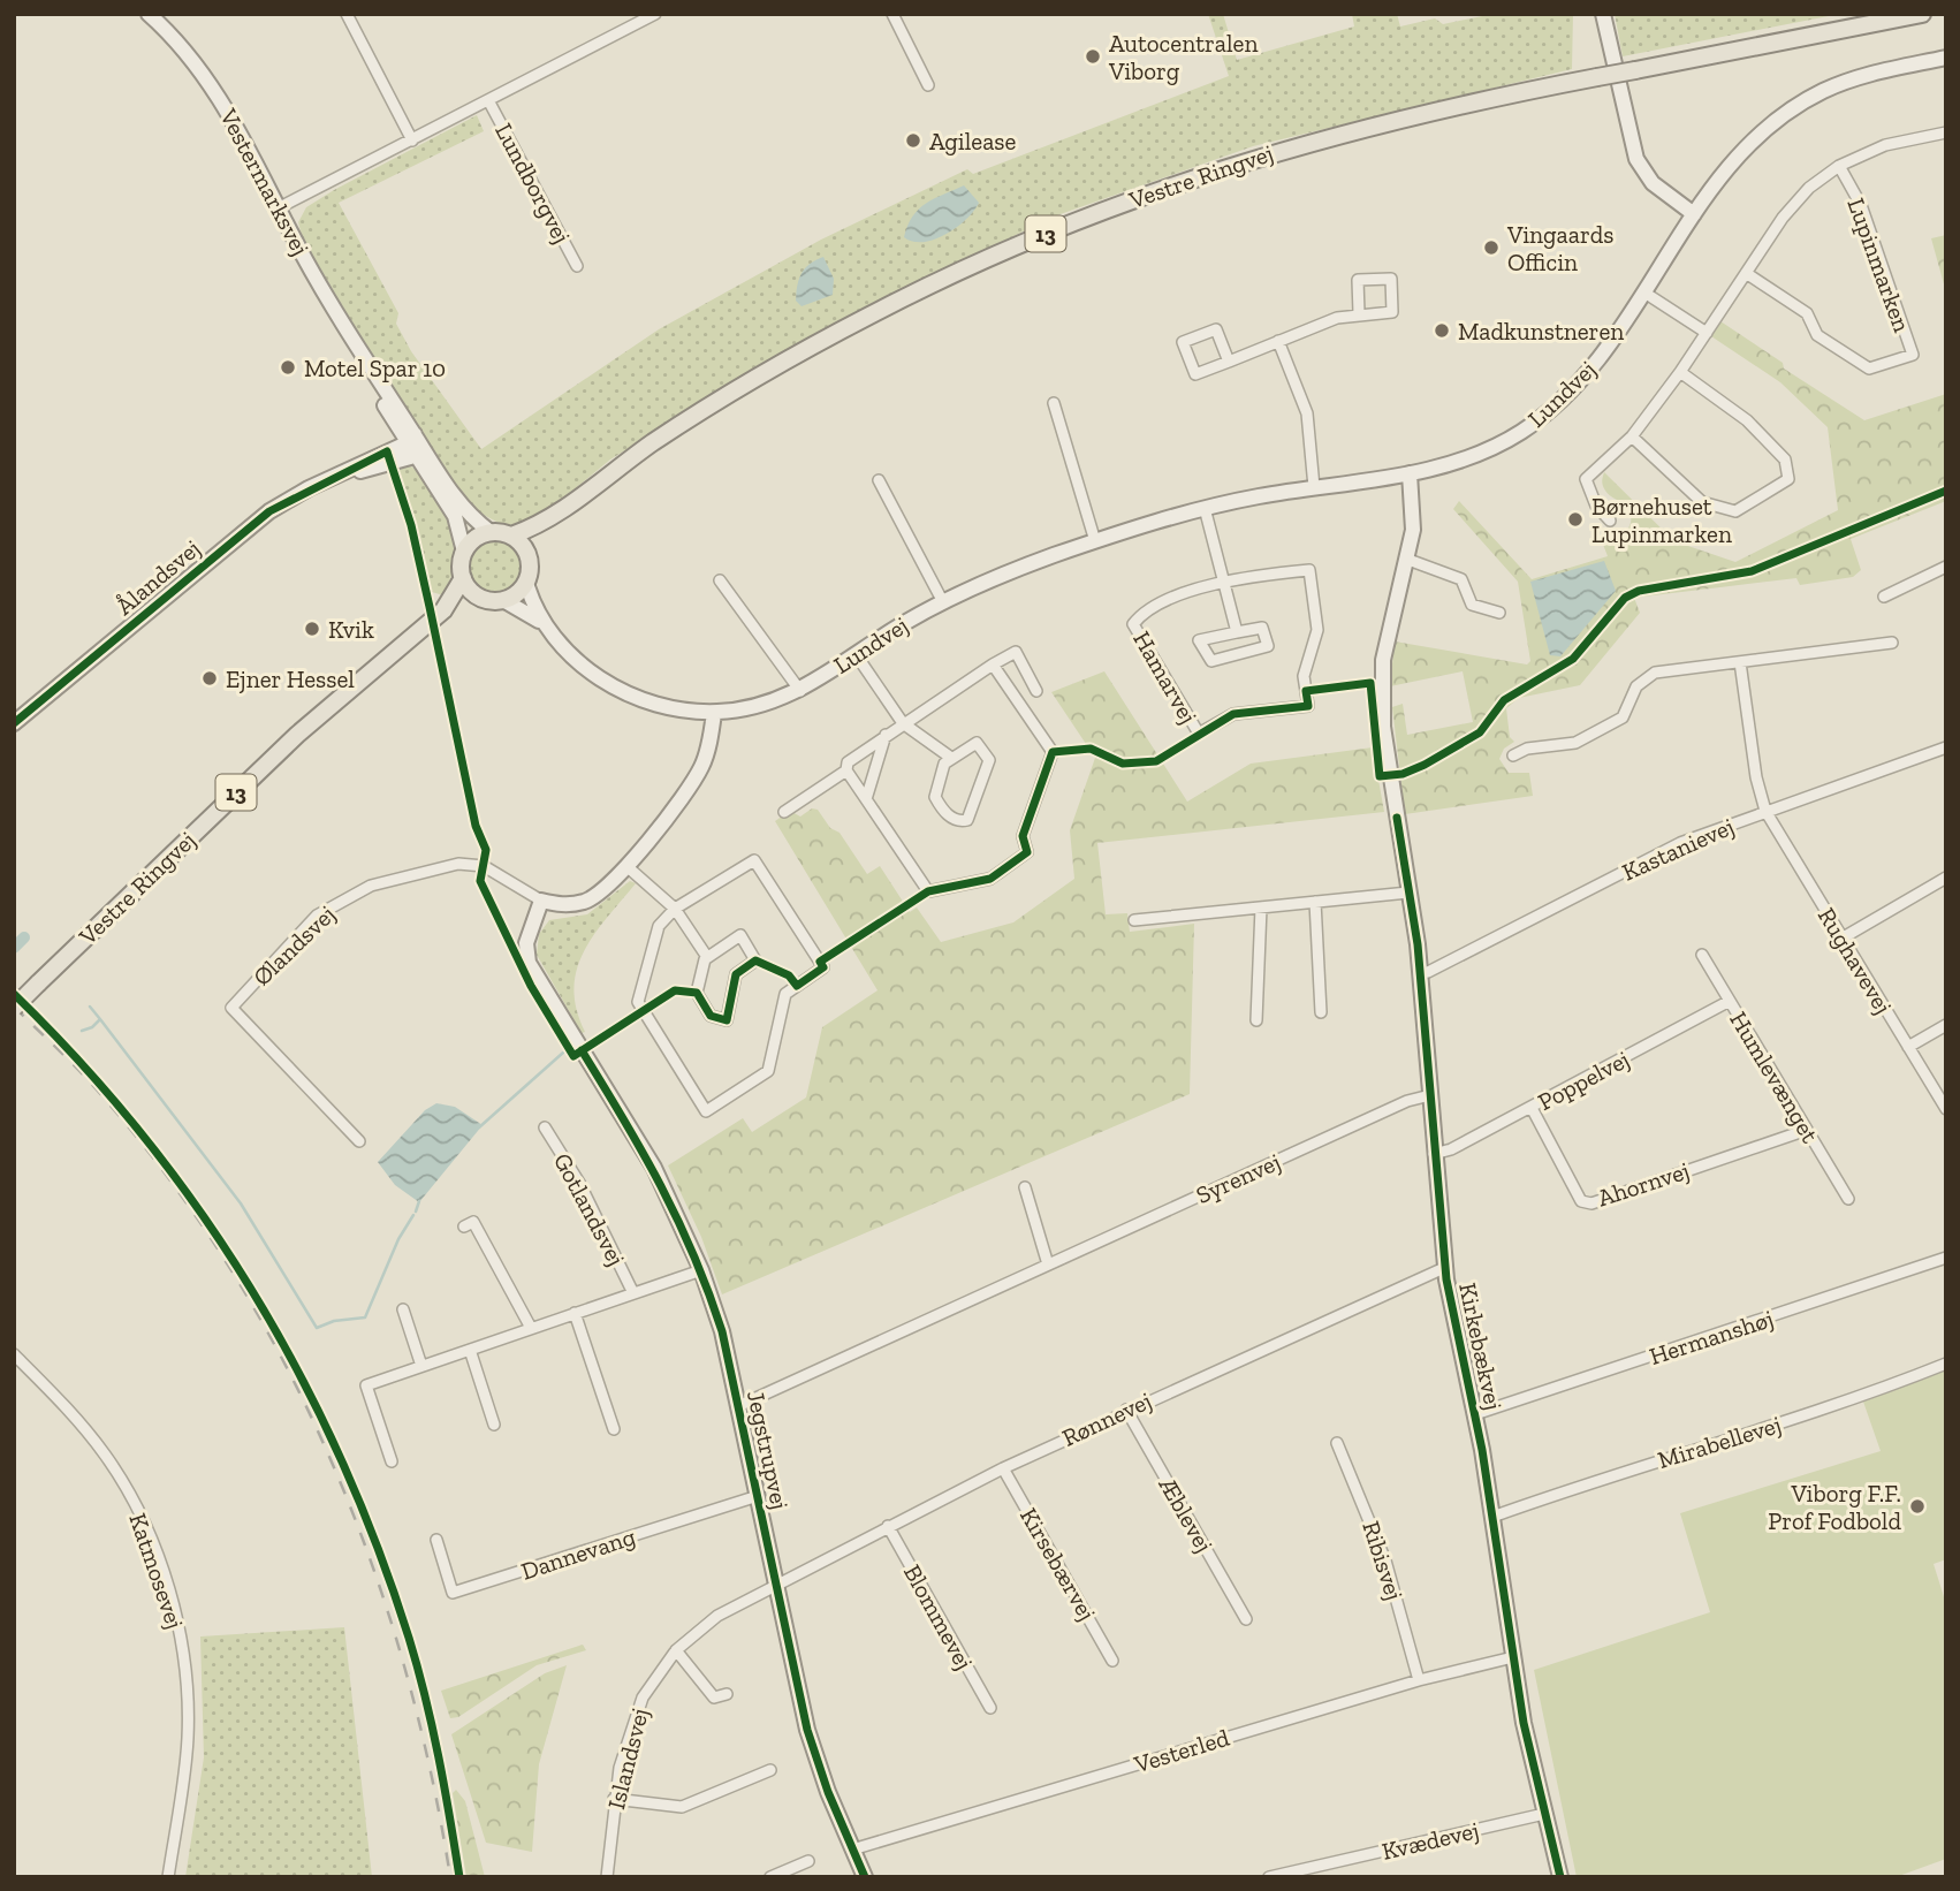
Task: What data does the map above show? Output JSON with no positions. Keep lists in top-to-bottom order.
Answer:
{
  "streets": {
    "main road": ["Vestre Ringvej", "13"],
    "street": [
      "Vestermarksvej",
      "Lundborgvej",
      "Lupinmarken",
      "Lundvej",
      "Ålandsvej",
      "Hamarvej",
      "Kastanievej",
      "Ølandsvej",
      "Rughavevej",
      "Humlevænget",
      "Poppelvej",
      "Syrenvej",
      "Ahornvej",
      "Gotlandsvej",
      "Hermanshøj",
      "Kirkebækvej",
      "Rønnevej",
      "Mirabellevej",
      "Jegstrupvej",
      "Æblevej",
      "Dannevang",
      "Ribisvej",
      "Kirsebærvej",
      "Katmosevej",
      "Blommevej",
      "Vesterled",
      "Islandsvej",
      "Kvædevej"
    ]
  },
  "crossings": [
    ["Vestre Ringvej", "Vestermarksvej"],
    ["Vestre Ringvej", "13"],
    ["Vestre Ringvej", "Lundvej"],
    ["Vestermarksvej", "Lundborgvej"],
    ["Vestermarksvej", "13"],
    ["Vestermarksvej", "Lundvej"],
    ["Vestermarksvej", "Ålandsvej"],
    ["13", "Lundvej"],
    ["Lundvej", "Ølandsvej"],
    ["Lundvej", "Kirkebækvej"],
    ["Kastanievej", "Rughavevej"],
    ["Kastanievej", "Kirkebækvej"],
    ["Ølandsvej", "Jegstrupvej"],
    ["Humlevænget", "Poppelvej"],
    ["Humlevænget", "Ahornvej"],
    ["Poppelvej", "Ahornvej"],
    ["Poppelvej", "Kirkebækvej"],
    ["Syrenvej", "Kirkebækvej"],
    ["Syrenvej", "Jegstrupvej"],
    ["Gotlandsvej", "Jegstrupvej"],
    ["Hermanshøj", "Kirkebækvej"],
    ["Kirkebækvej", "Rønnevej"],
    ["Kirkebækvej", "Mirabellevej"],
    ["Kirkebækvej", "Vesterled"],
    ["Kirkebækvej", "Kvædevej"],
    ["Rønnevej", "Jegstrupvej"],
    ["Rønnevej", "Æblevej"],
    ["Rønnevej", "Kirsebærvej"],
    ["Rønnevej", "Blommevej"],
    ["Rønnevej", "Islandsvej"],
    ["Jegstrupvej", "Dannevang"],
    ["Jegstrupvej", "Vesterled"],
    ["Jegstrupvej", "Islandsvej"],
    ["Ribisvej", "Vesterled"]
  ],
  "places": [
    "Autocentralen Viborg",
    "Agilease",
    "Vingaards Officin",
    "Madkunstneren",
    "Motel Spar 10",
    "Børnehuset Lupinmarken",
    "Kvik",
    "Ejner Hessel",
    "Viborg F.F. Prof Fodbold"
  ]
}
